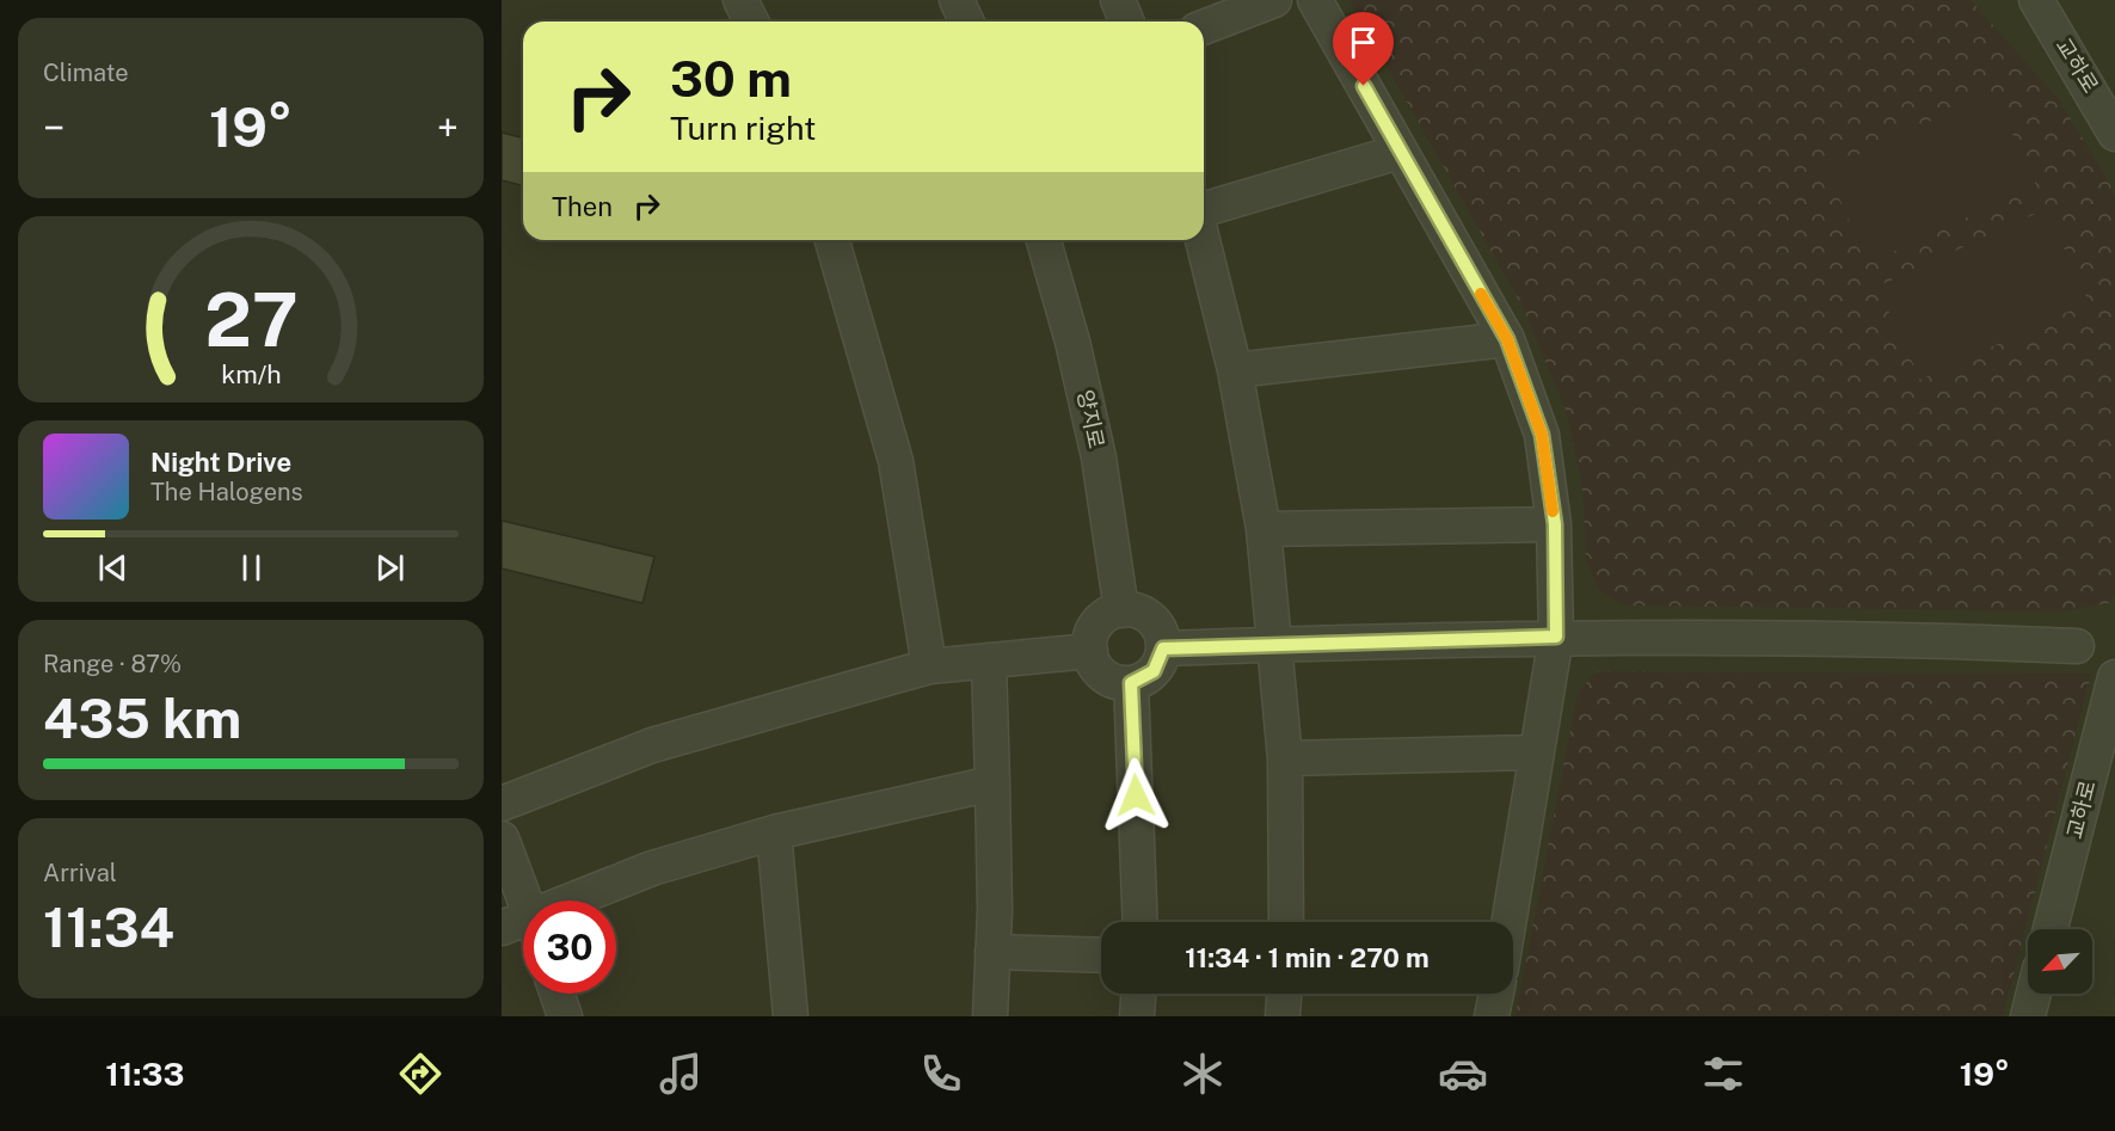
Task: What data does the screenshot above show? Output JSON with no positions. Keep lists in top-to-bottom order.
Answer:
{
  "streets": {
    "street": ["교하로", "양지로"]
  },
  "north": "bottom left",
  "page": {
    "tile": [
      "Climate",
      ["Range · 87%", "435 km"],
      ["Arrival", "11:34"]
    ],
    "turn": ["30 m", "Turn right"],
    "heat": ["−", "19°", "+"],
    "then": "Then",
    "song": ["Night Drive", "The Halogens"],
    "limit": "30",
    "trip": "11:34 · 1 min · 270 m",
    "tabs": ["11:33", "19°"],
    "gauge": ["27", "km/h"]
  }
}
